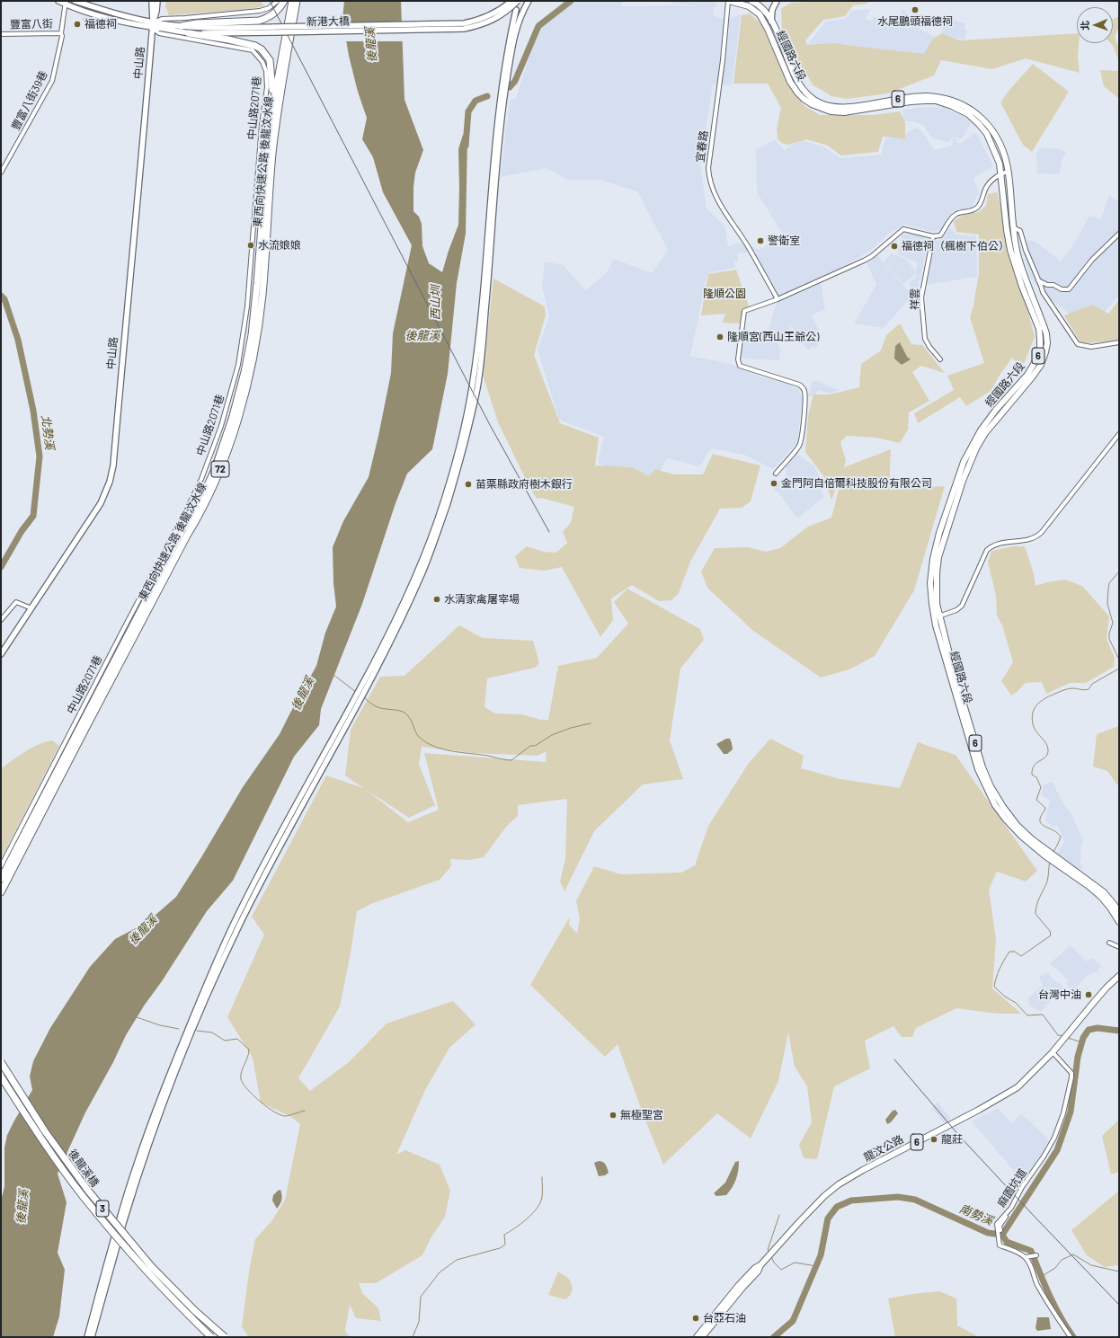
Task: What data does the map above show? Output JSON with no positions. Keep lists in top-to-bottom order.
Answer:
{
  "streets": {
    "highway": [
      "東西向快速公路 後龍汶水線",
      "72",
      "後龍溪橋",
      "3"
    ],
    "main road": ["經國路六段", "6", "龍汶公路"],
    "street": [
      "新港大橋",
      "豐富八街",
      "中山路",
      "豐富八街39巷",
      "中山路2071巷",
      "宜春路",
      "祥雲",
      "麻園坑道"
    ]
  },
  "crossings": [
    ["新港大橋", "中山路"],
    ["新港大橋", "中山路2071巷"],
    ["豐富八街", "豐富八街39巷"],
    ["經國路六段", "6"],
    ["經國路六段", "宜春路"],
    ["中山路", "中山路2071巷"],
    ["6", "龍汶公路"],
    ["龍汶公路", "麻園坑道"]
  ],
  "water": [
    "後龍溪",
    "西山圳",
    "北勢溪",
    "南勢溪"
  ],
  "parks": ["隆順公園"],
  "places": [
    "水尾鵬頭福德祠",
    "福德祠",
    "警衛室",
    "水流娘娘",
    "福德祠（楓樹下伯公）",
    "隆順宮(西山王爺公)",
    "金門阿自倍爾科技股份有限公司",
    "苗栗縣政府樹木銀行",
    "水清家禽屠宰場",
    "台灣中油",
    "無極聖宮",
    "龍莊",
    "台亞石油"
  ],
  "north": "left"
}
